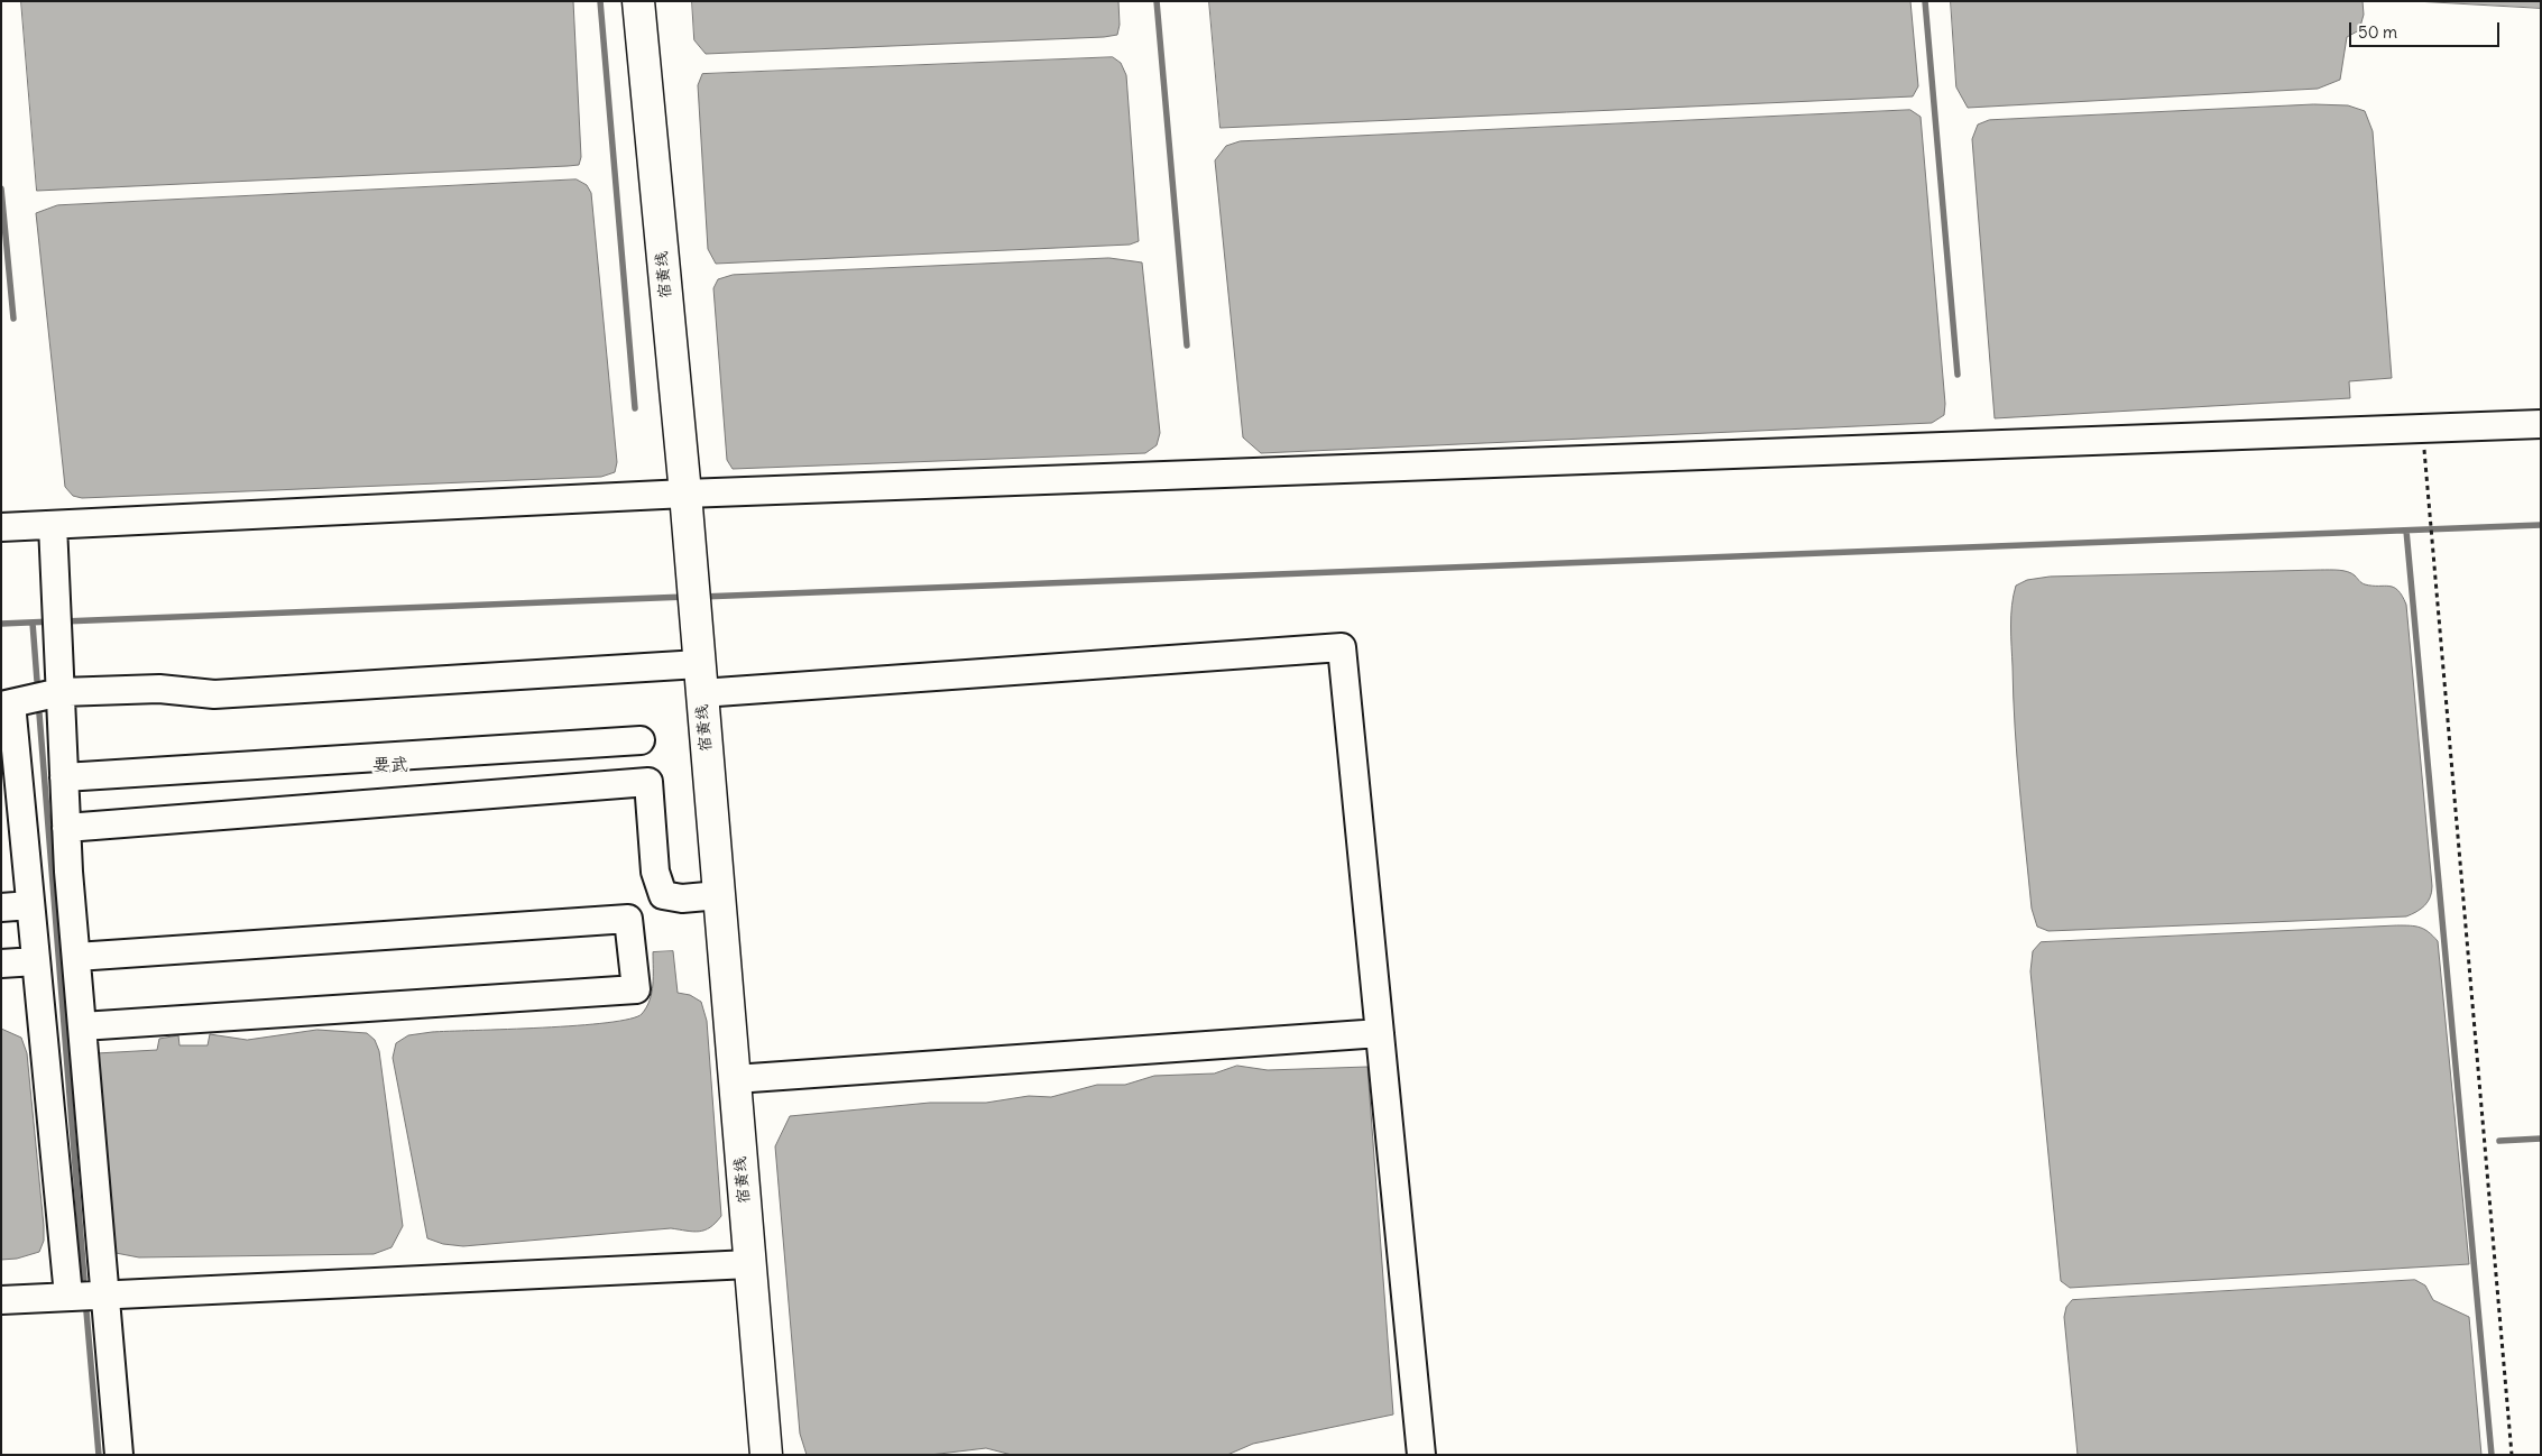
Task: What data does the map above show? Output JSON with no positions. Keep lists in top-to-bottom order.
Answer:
{
  "streets": {
    "main road": ["宿黄线"]
  },
  "districts": ["要武"],
  "scale_bar": "50 m"
}
